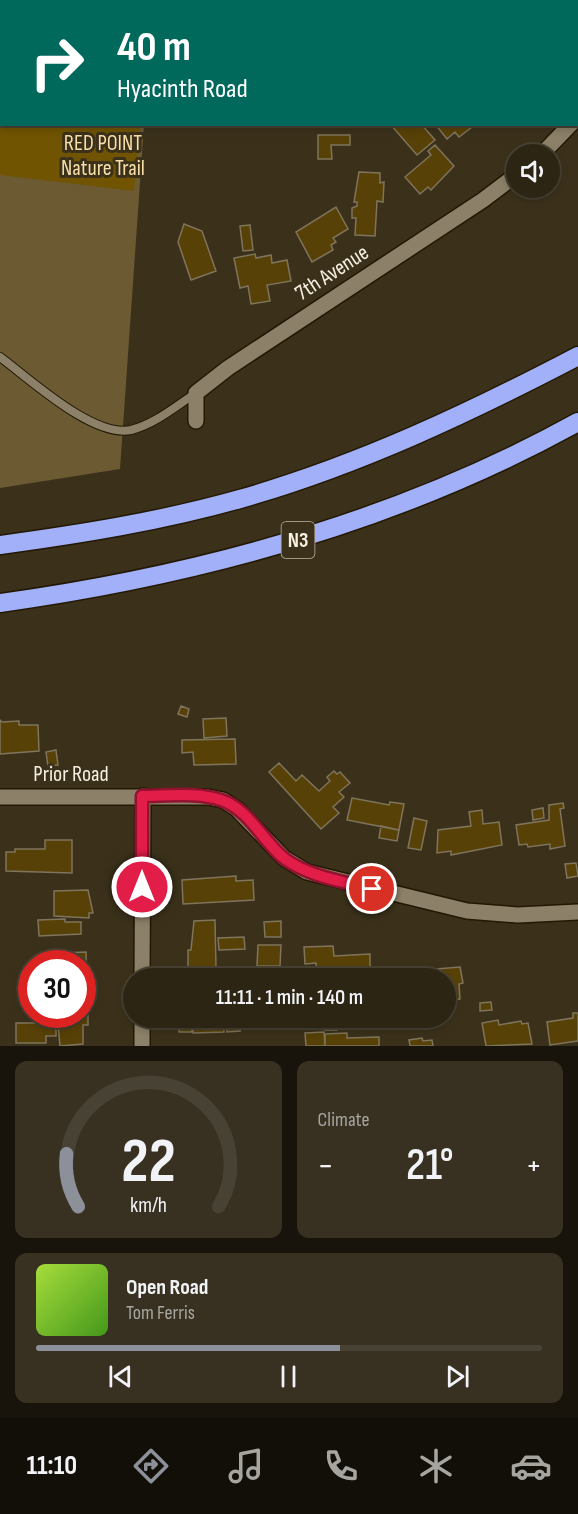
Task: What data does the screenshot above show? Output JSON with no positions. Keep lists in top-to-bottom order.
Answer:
{
  "streets": {
    "highway": ["N3"],
    "street": ["7th Avenue", "Prior Road"]
  },
  "parks": ["RED POINT Nature Trail"],
  "page": {
    "turn": ["40 m", "Hyacinth Road"],
    "limit": "30",
    "trip": "11:11 · 1 min · 140 m",
    "tile": "Climate",
    "heat": ["−", "21°", "+"],
    "song": ["Open Road", "Tom Ferris"],
    "tabs": "11:10",
    "gauge": ["22", "km/h"]
  }
}
